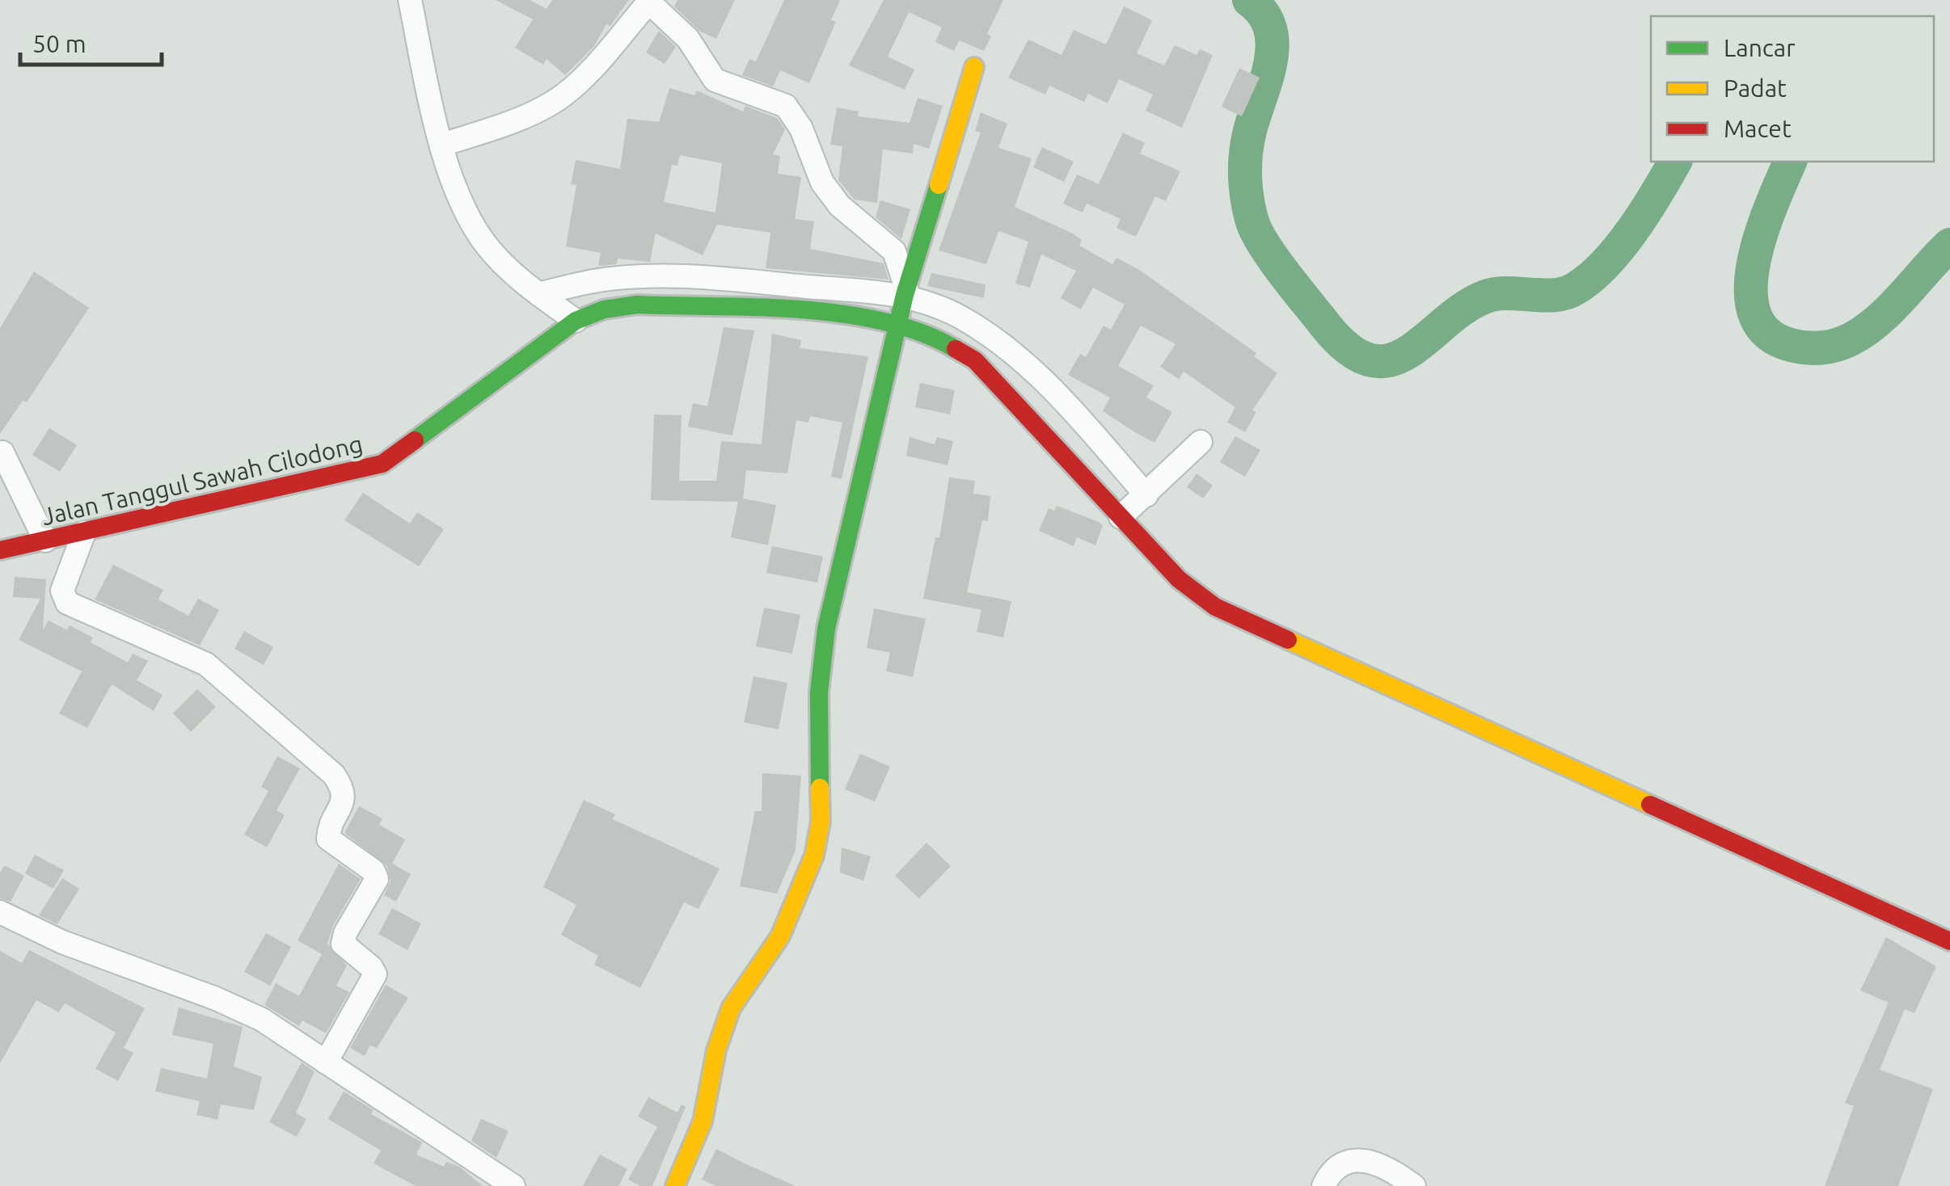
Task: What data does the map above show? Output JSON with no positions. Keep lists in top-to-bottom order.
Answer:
{
  "streets": {
    "street": ["Jalan Tanggul Sawah Cilodong"]
  },
  "legend": ["Lancar", "Padat", "Macet"],
  "scale_bar": "50 m"
}
